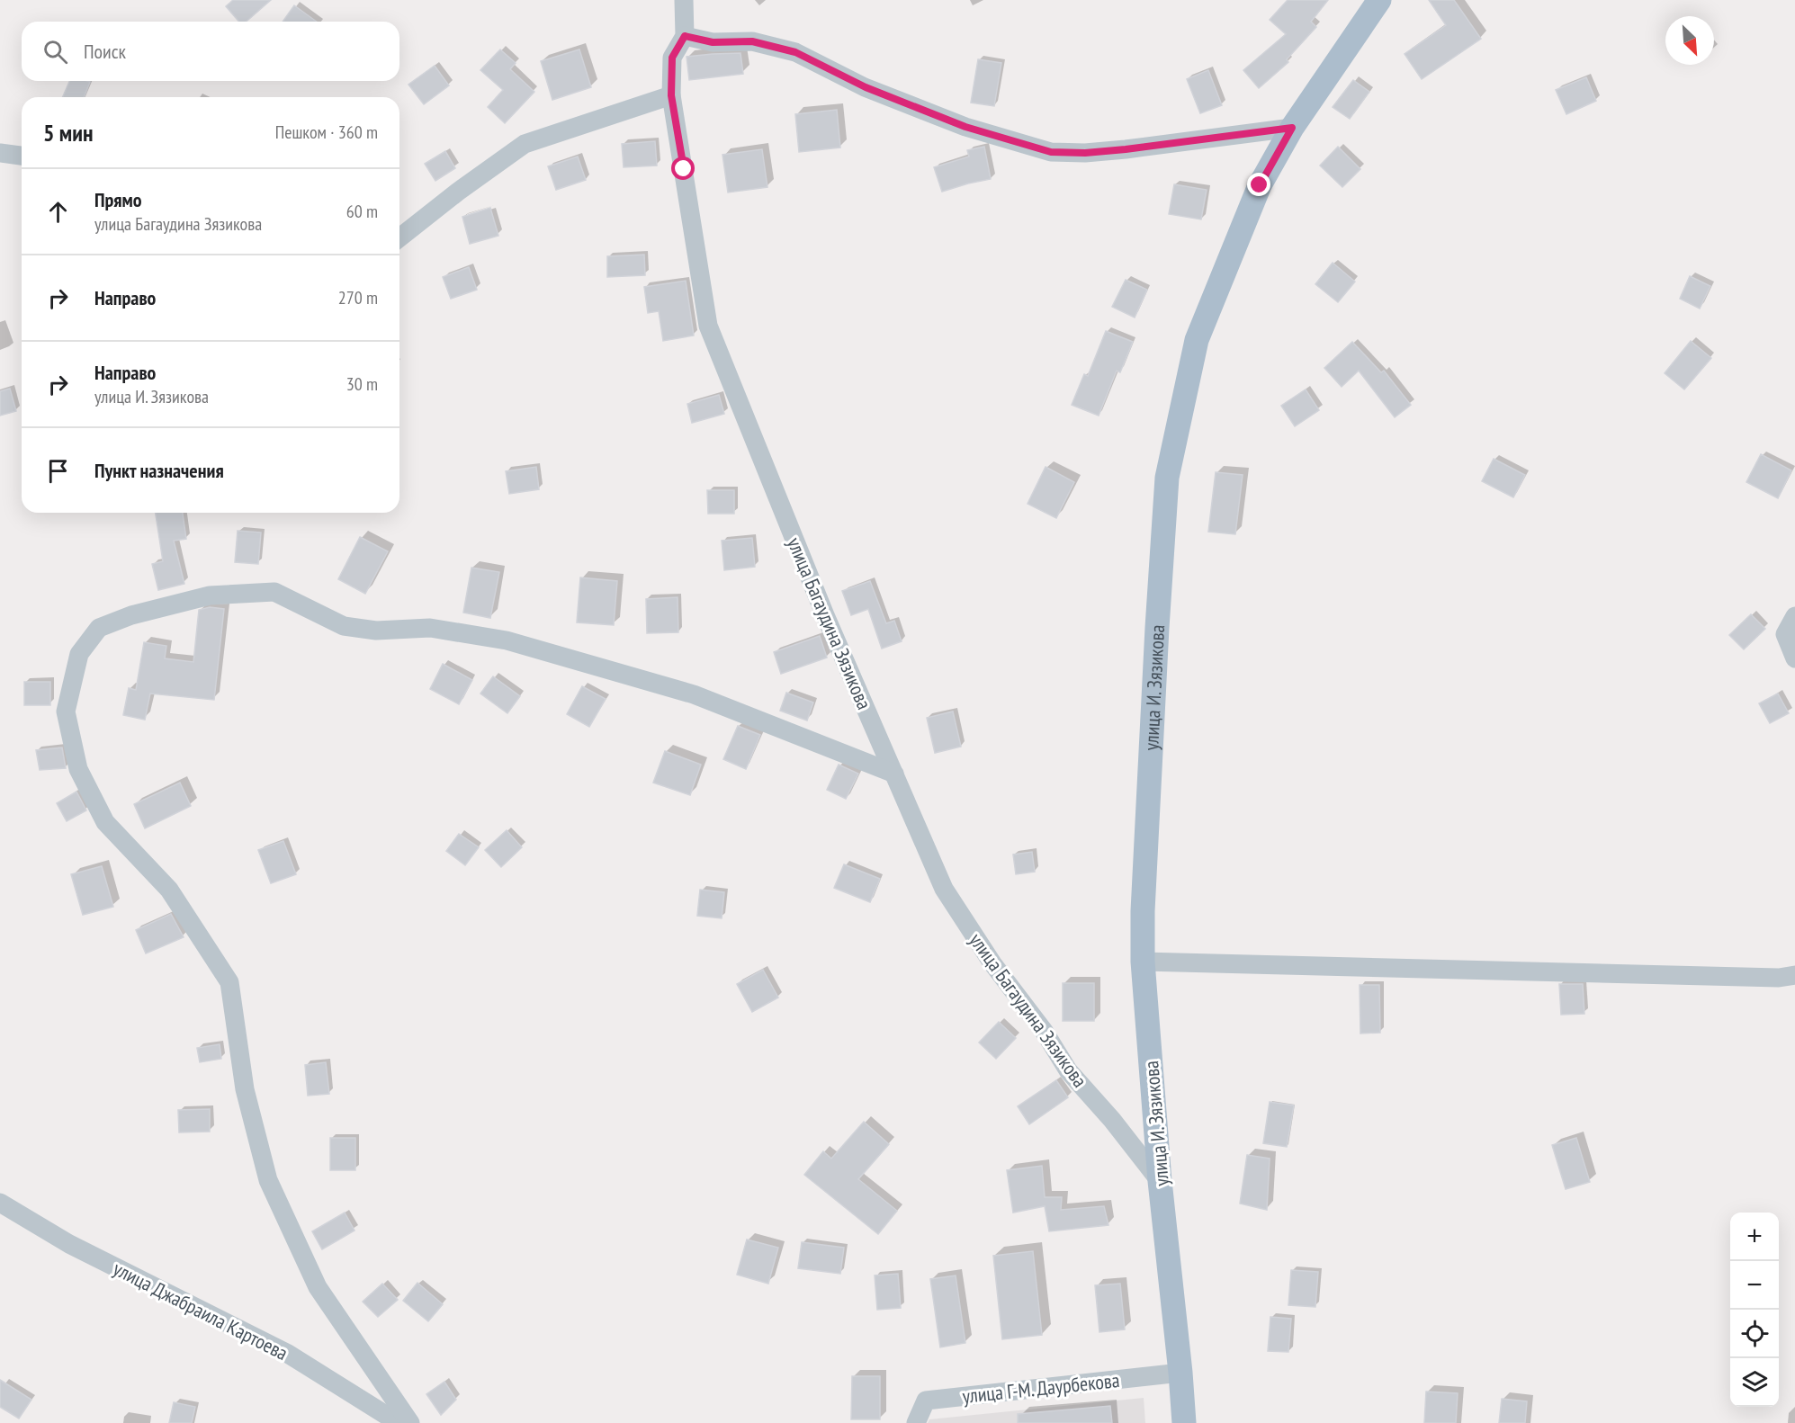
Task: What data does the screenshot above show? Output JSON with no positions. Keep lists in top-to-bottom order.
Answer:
{
  "streets": {
    "main road": ["улица И. Зязикова"],
    "street": ["улица Багаудина Зязикова", "улица Джабраила Картоева", "улица Г-М. Даурбекова"]
  },
  "crossings": [
    ["улица Багаудина Зязикова", "улица И. Зязикова"],
    ["улица И. Зязикова", "улица Г-М. Даурбекова"]
  ],
  "north": "bottom right",
  "page": {
    "search": "Поиск",
    "heading": ["5 мин", "Пешком · 360 m"],
    "list": [
      ["Прямо", "улица Багаудина Зязикова", "60 m"],
      ["Направо", "270 m"],
      ["Направо", "улица И. Зязикова", "30 m"],
      "Пункт назначения"
    ],
    "map_buttons": ["+", "−"]
  }
}
